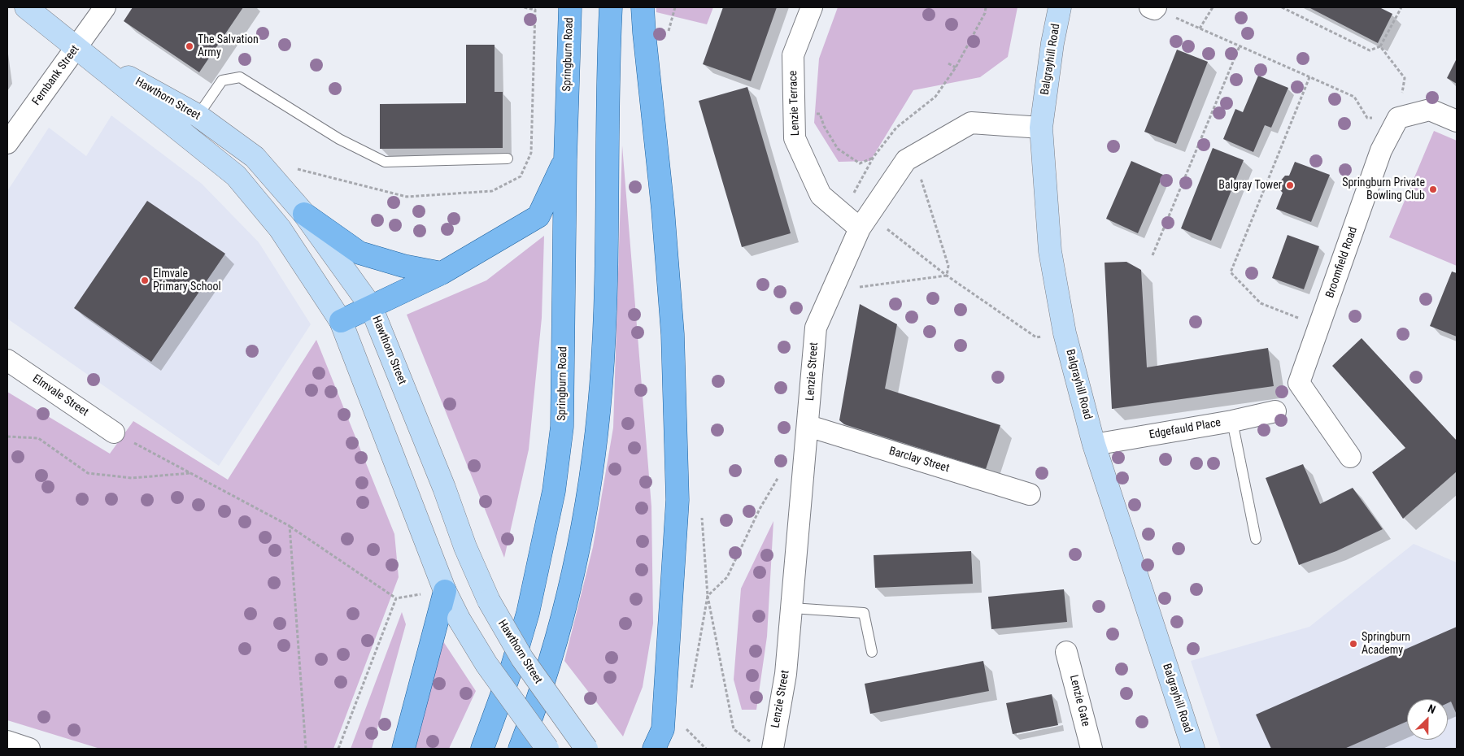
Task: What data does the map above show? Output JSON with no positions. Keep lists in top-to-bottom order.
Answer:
{
  "streets": {
    "main road": ["Springburn Road", "Balgrayhill Road", "Hawthorn Street"],
    "street": [
      "Fernbank Street",
      "Lenzie Terrace",
      "Broomfield Road",
      "Lenzie Street",
      "Elmvale Street",
      "Edgefauld Place",
      "Barclay Street",
      "Lenzie Gate"
    ]
  },
  "crossings": [
    ["Balgrayhill Road", "Lenzie Street"],
    ["Balgrayhill Road", "Edgefauld Place"],
    ["Fernbank Street", "Hawthorn Street"],
    ["Lenzie Terrace", "Lenzie Street"],
    ["Lenzie Street", "Barclay Street"]
  ],
  "places": [
    "The Salvation Army",
    "Balgray Tower",
    "Springburn Private Bowling Club",
    "Elmvale Primary School",
    "Springburn Academy"
  ],
  "north": "top right"
}
